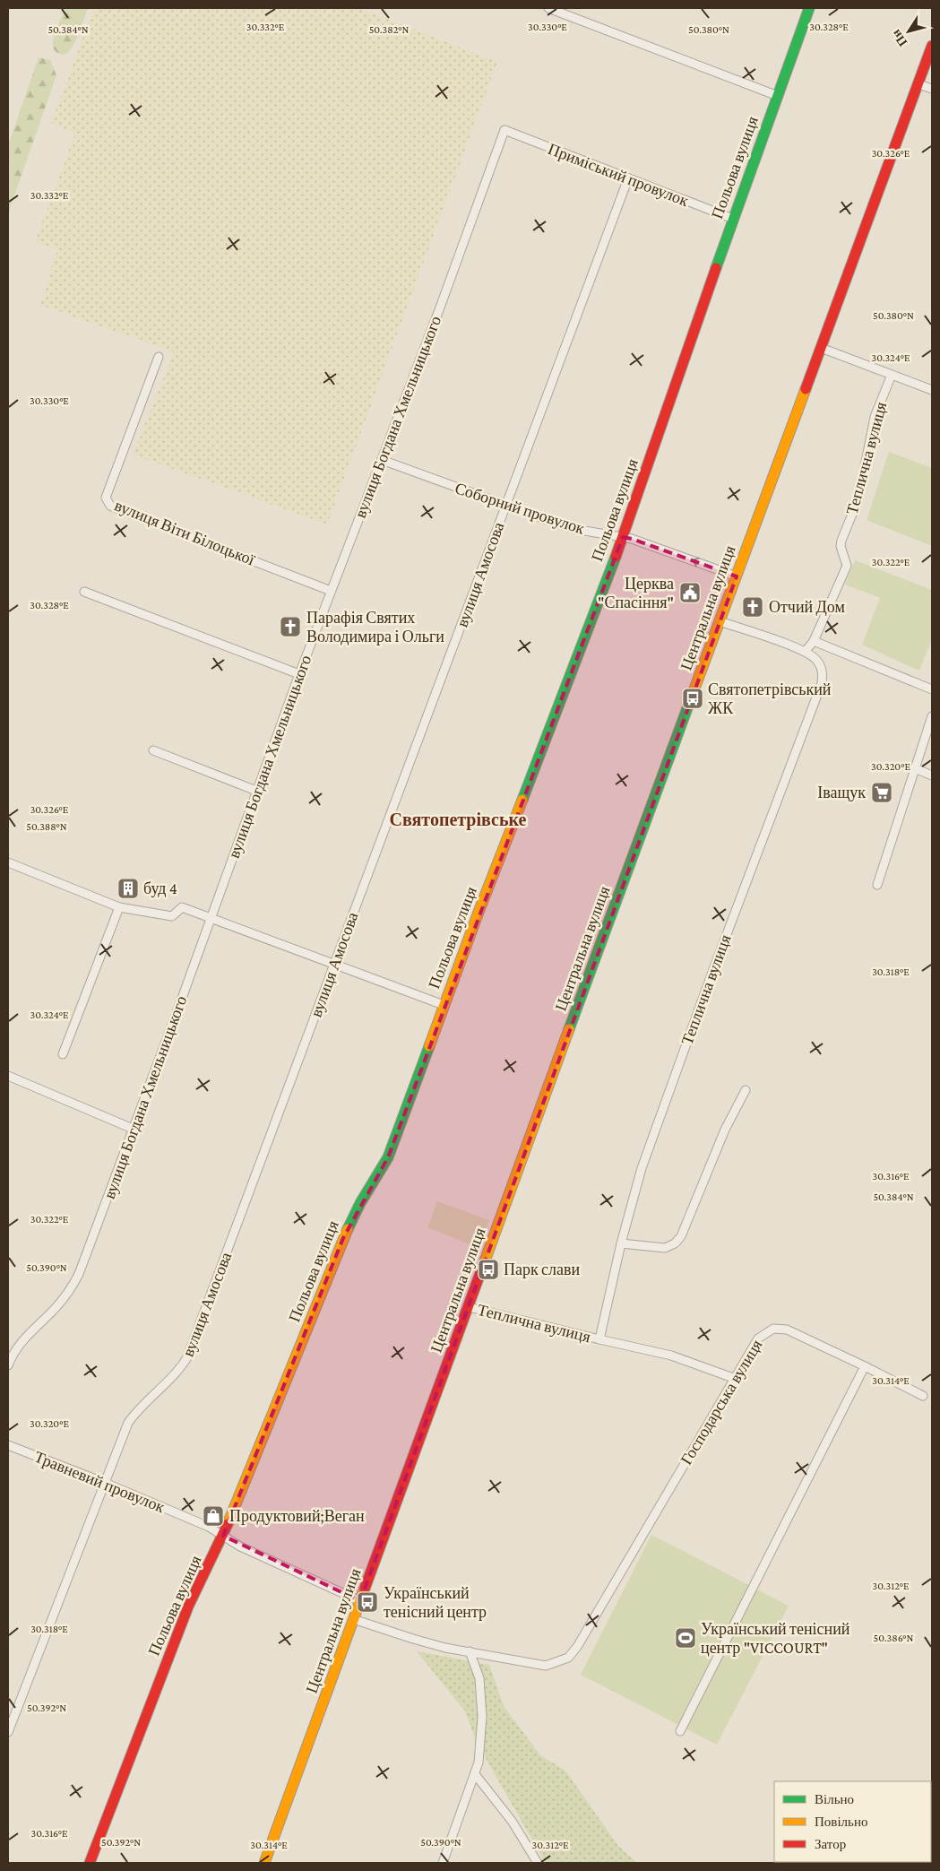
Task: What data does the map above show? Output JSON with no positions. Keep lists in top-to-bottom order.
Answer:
{
  "streets": {
    "street": [
      "Польова вулиця",
      "Приміський провулок",
      "вулиця Богдана Хмельницького",
      "Теплична вулиця",
      "Соборний провулок",
      "вулиця Віти Білоцької",
      "вулиця Амосова",
      "Центральна вулиця",
      "Господарська вулиця",
      "Травневий провулок"
    ]
  },
  "crossings": [
    ["Польова вулиця", "Приміський провулок"],
    ["Польова вулиця", "Соборний провулок"],
    ["Польова вулиця", "Травневий провулок"],
    ["Приміський провулок", "вулиця Богдана Хмельницького"],
    ["Приміський провулок", "вулиця Амосова"],
    ["вулиця Богдана Хмельницького", "Соборний провулок"],
    ["вулиця Богдана Хмельницького", "вулиця Віти Білоцької"],
    ["Теплична вулиця", "Центральна вулиця"],
    ["Теплична вулиця", "Господарська вулиця"],
    ["Соборний провулок", "вулиця Амосова"],
    ["Соборний провулок", "Центральна вулиця"],
    ["вулиця Амосова", "Травневий провулок"],
    ["Центральна вулиця", "Господарська вулиця"],
    ["Центральна вулиця", "Травневий провулок"]
  ],
  "districts": ["Святопетрівське"],
  "places": {
    "public building": ["Церква \"Спасіння\""],
    "church": ["Отчий Дом", "Парафія Святих Володимира і Ольги"],
    "bus stop": ["Святопетрівський ЖК", "Парк слави", "Український тенісний центр"],
    "supermarket": ["Іващук"],
    "building": ["буд 4"],
    "shop": ["Продуктовий;Веган"],
    "sports": ["Український тенісний центр \"VICCOURT\""]
  },
  "legend": ["Вільно", "Повільно", "Затор"],
  "north": "bottom left",
  "coordinates": [
    "30.332°E",
    "30.330°E",
    "30.328°E",
    "50.384°N",
    "50.382°N",
    "50.380°N",
    "30.326°E",
    "30.324°E",
    "30.322°E",
    "30.320°E",
    "50.388°N",
    "30.318°E",
    "30.316°E",
    "50.390°N",
    "30.314°E",
    "30.312°E",
    "50.386°N",
    "50.392°N"
  ]
}
